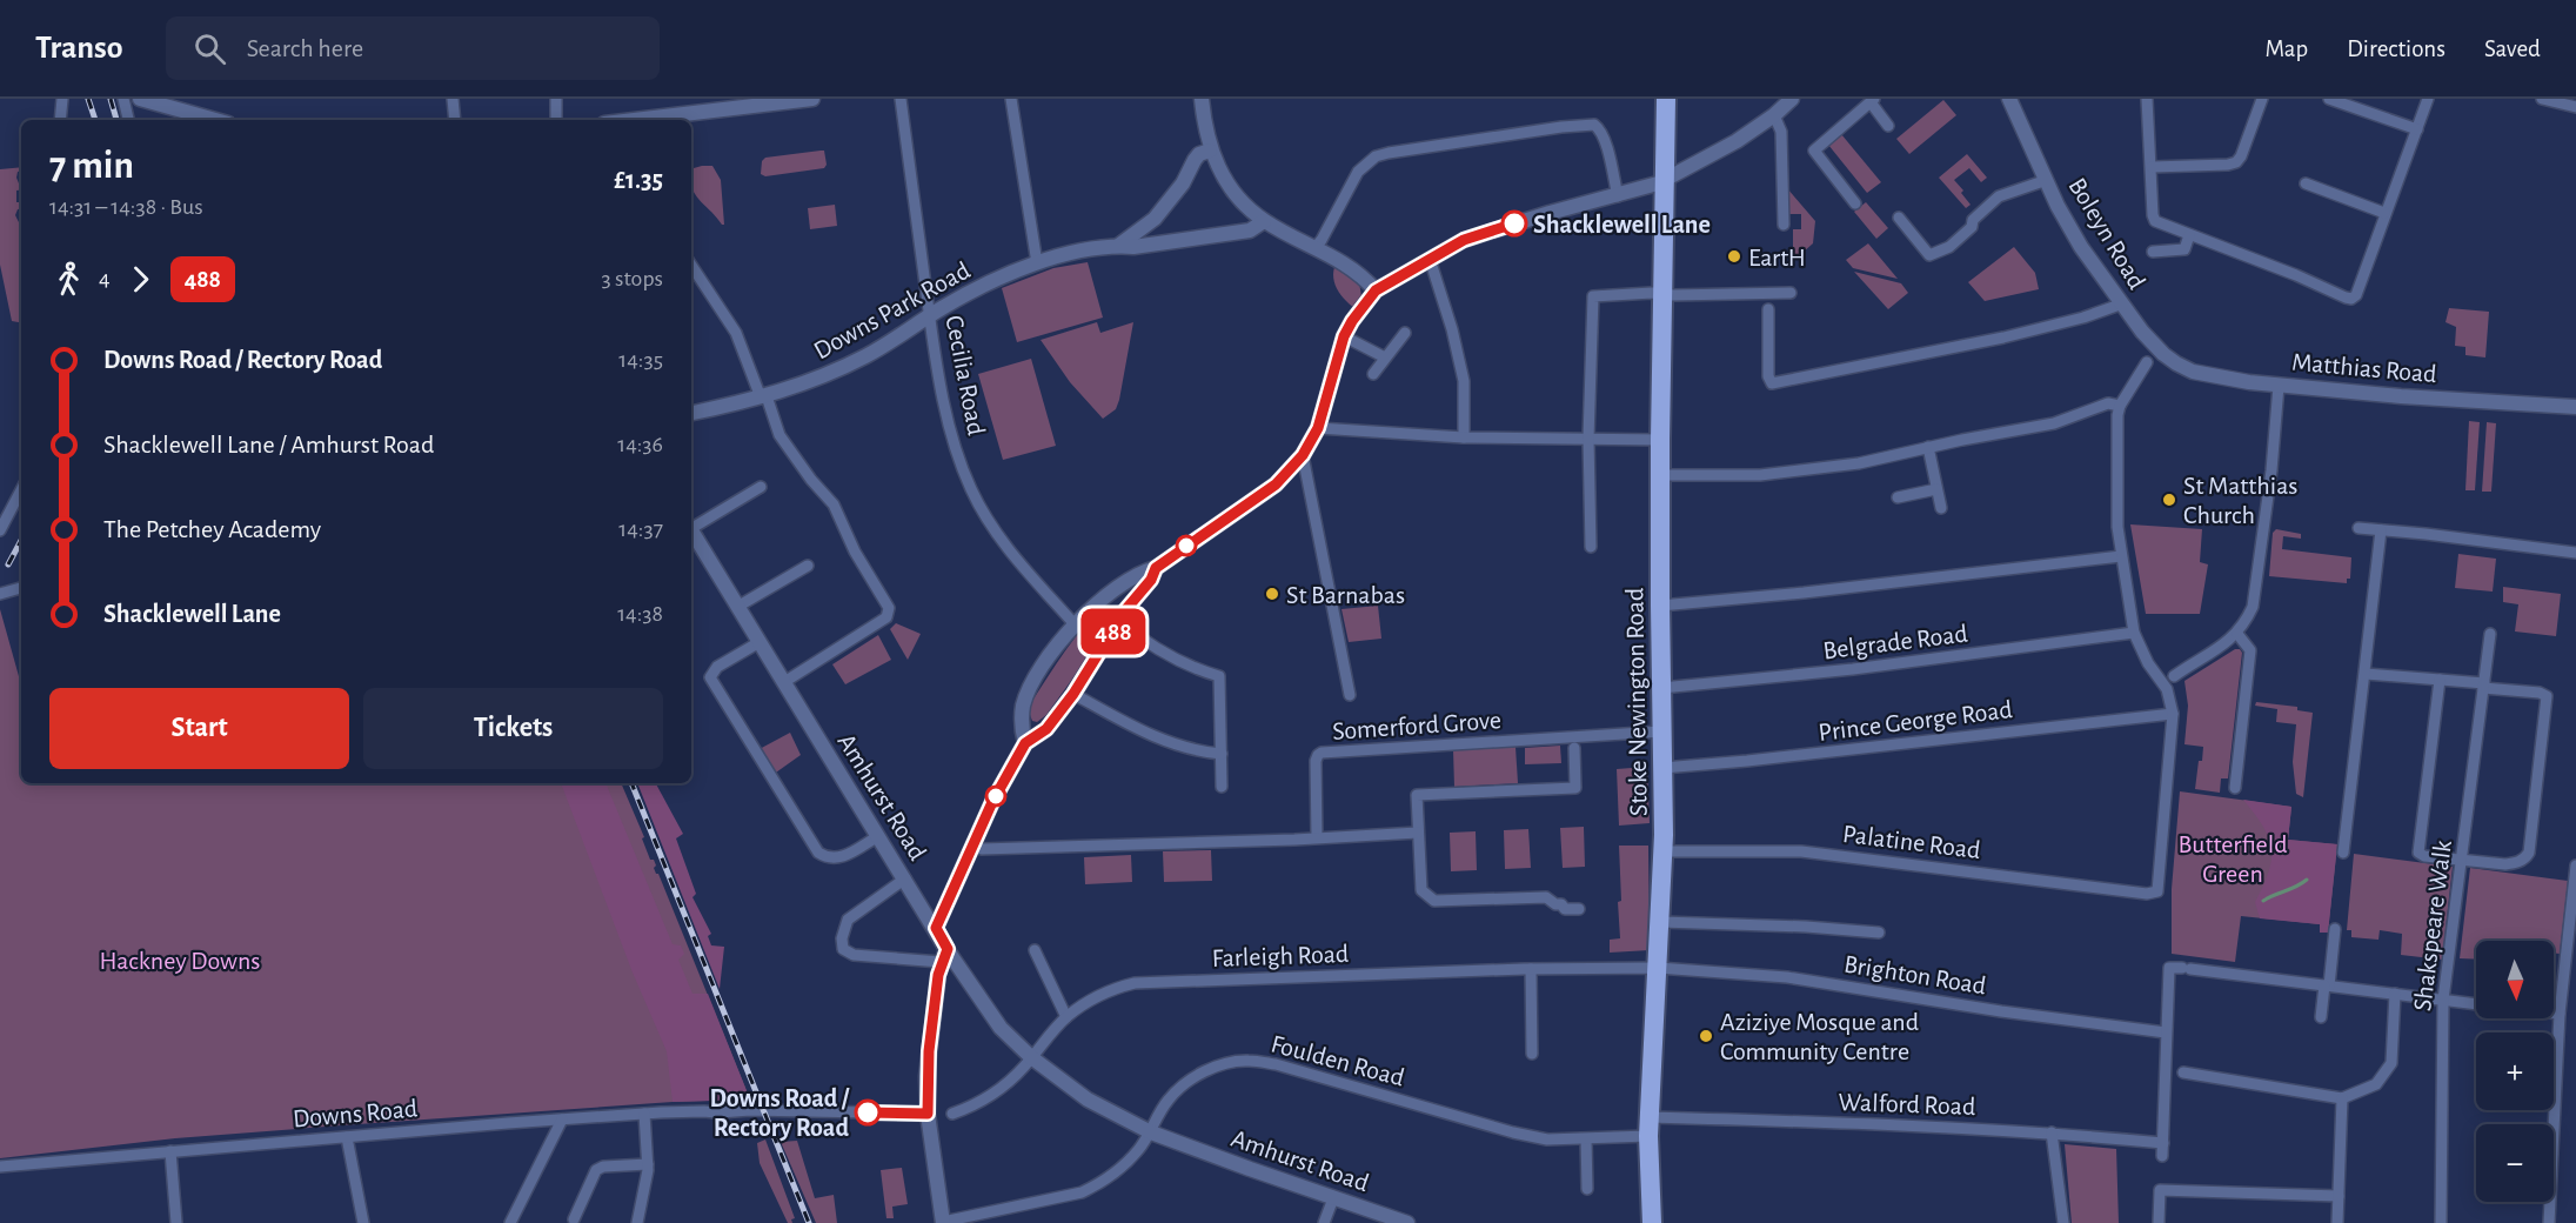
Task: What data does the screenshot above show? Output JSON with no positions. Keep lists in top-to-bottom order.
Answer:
{
  "streets": {
    "highway": ["Stoke Newington Road"],
    "street": [
      "Boleyn Road",
      "Downs Park Road",
      "Matthias Road",
      "Cecilia Road",
      "Belgrade Road",
      "Prince George Road",
      "Somerford Grove",
      "Amhurst Road",
      "Palatine Road",
      "Shakspeare Walk",
      "Farleigh Road",
      "Brighton Road",
      "Foulden Road",
      "Walford Road",
      "Downs Road"
    ]
  },
  "crossings": [
    ["Boleyn Road", "Matthias Road"],
    ["Downs Park Road", "Cecilia Road"],
    ["Belgrade Road", "Stoke Newington Road"],
    ["Stoke Newington Road", "Prince George Road"],
    ["Stoke Newington Road", "Somerford Grove"],
    ["Stoke Newington Road", "Palatine Road"],
    ["Stoke Newington Road", "Farleigh Road"],
    ["Stoke Newington Road", "Brighton Road"],
    ["Stoke Newington Road", "Foulden Road"],
    ["Stoke Newington Road", "Walford Road"],
    ["Prince George Road", "Palatine Road"],
    ["Amhurst Road", "Farleigh Road"],
    ["Amhurst Road", "Foulden Road"],
    ["Farleigh Road", "Brighton Road"],
    ["Foulden Road", "Walford Road"]
  ],
  "parks": ["Butterfield Green", "Hackney Downs"],
  "places": [
    "Shacklewell Lane",
    "EartH",
    "St Matthias Church",
    "St Barnabas",
    "Aziziye Mosque and Community Centre",
    "Downs Road / Rectory Road"
  ],
  "lines": ["bus line 488"],
  "north": "bottom",
  "page": {
    "header": "Transo",
    "search": "Search here",
    "nav": ["Map", "Directions", "Saved"],
    "on_map": "488",
    "heading": ["7 min", "14:31 – 14:38 · Bus", "£1.35"],
    "legs": ["4", "488", "3 stops"],
    "list": [
      {
        "name": "Downs Road / Rectory Road",
        "value": "14:35"
      },
      {
        "name": "Shacklewell Lane / Amhurst Road",
        "value": "14:36"
      },
      {
        "name": "The Petchey Academy",
        "value": "14:37"
      },
      {
        "name": "Shacklewell Lane",
        "value": "14:38"
      }
    ],
    "buttons": ["Start", "Tickets"],
    "map_buttons": ["+", "−"]
  }
}
